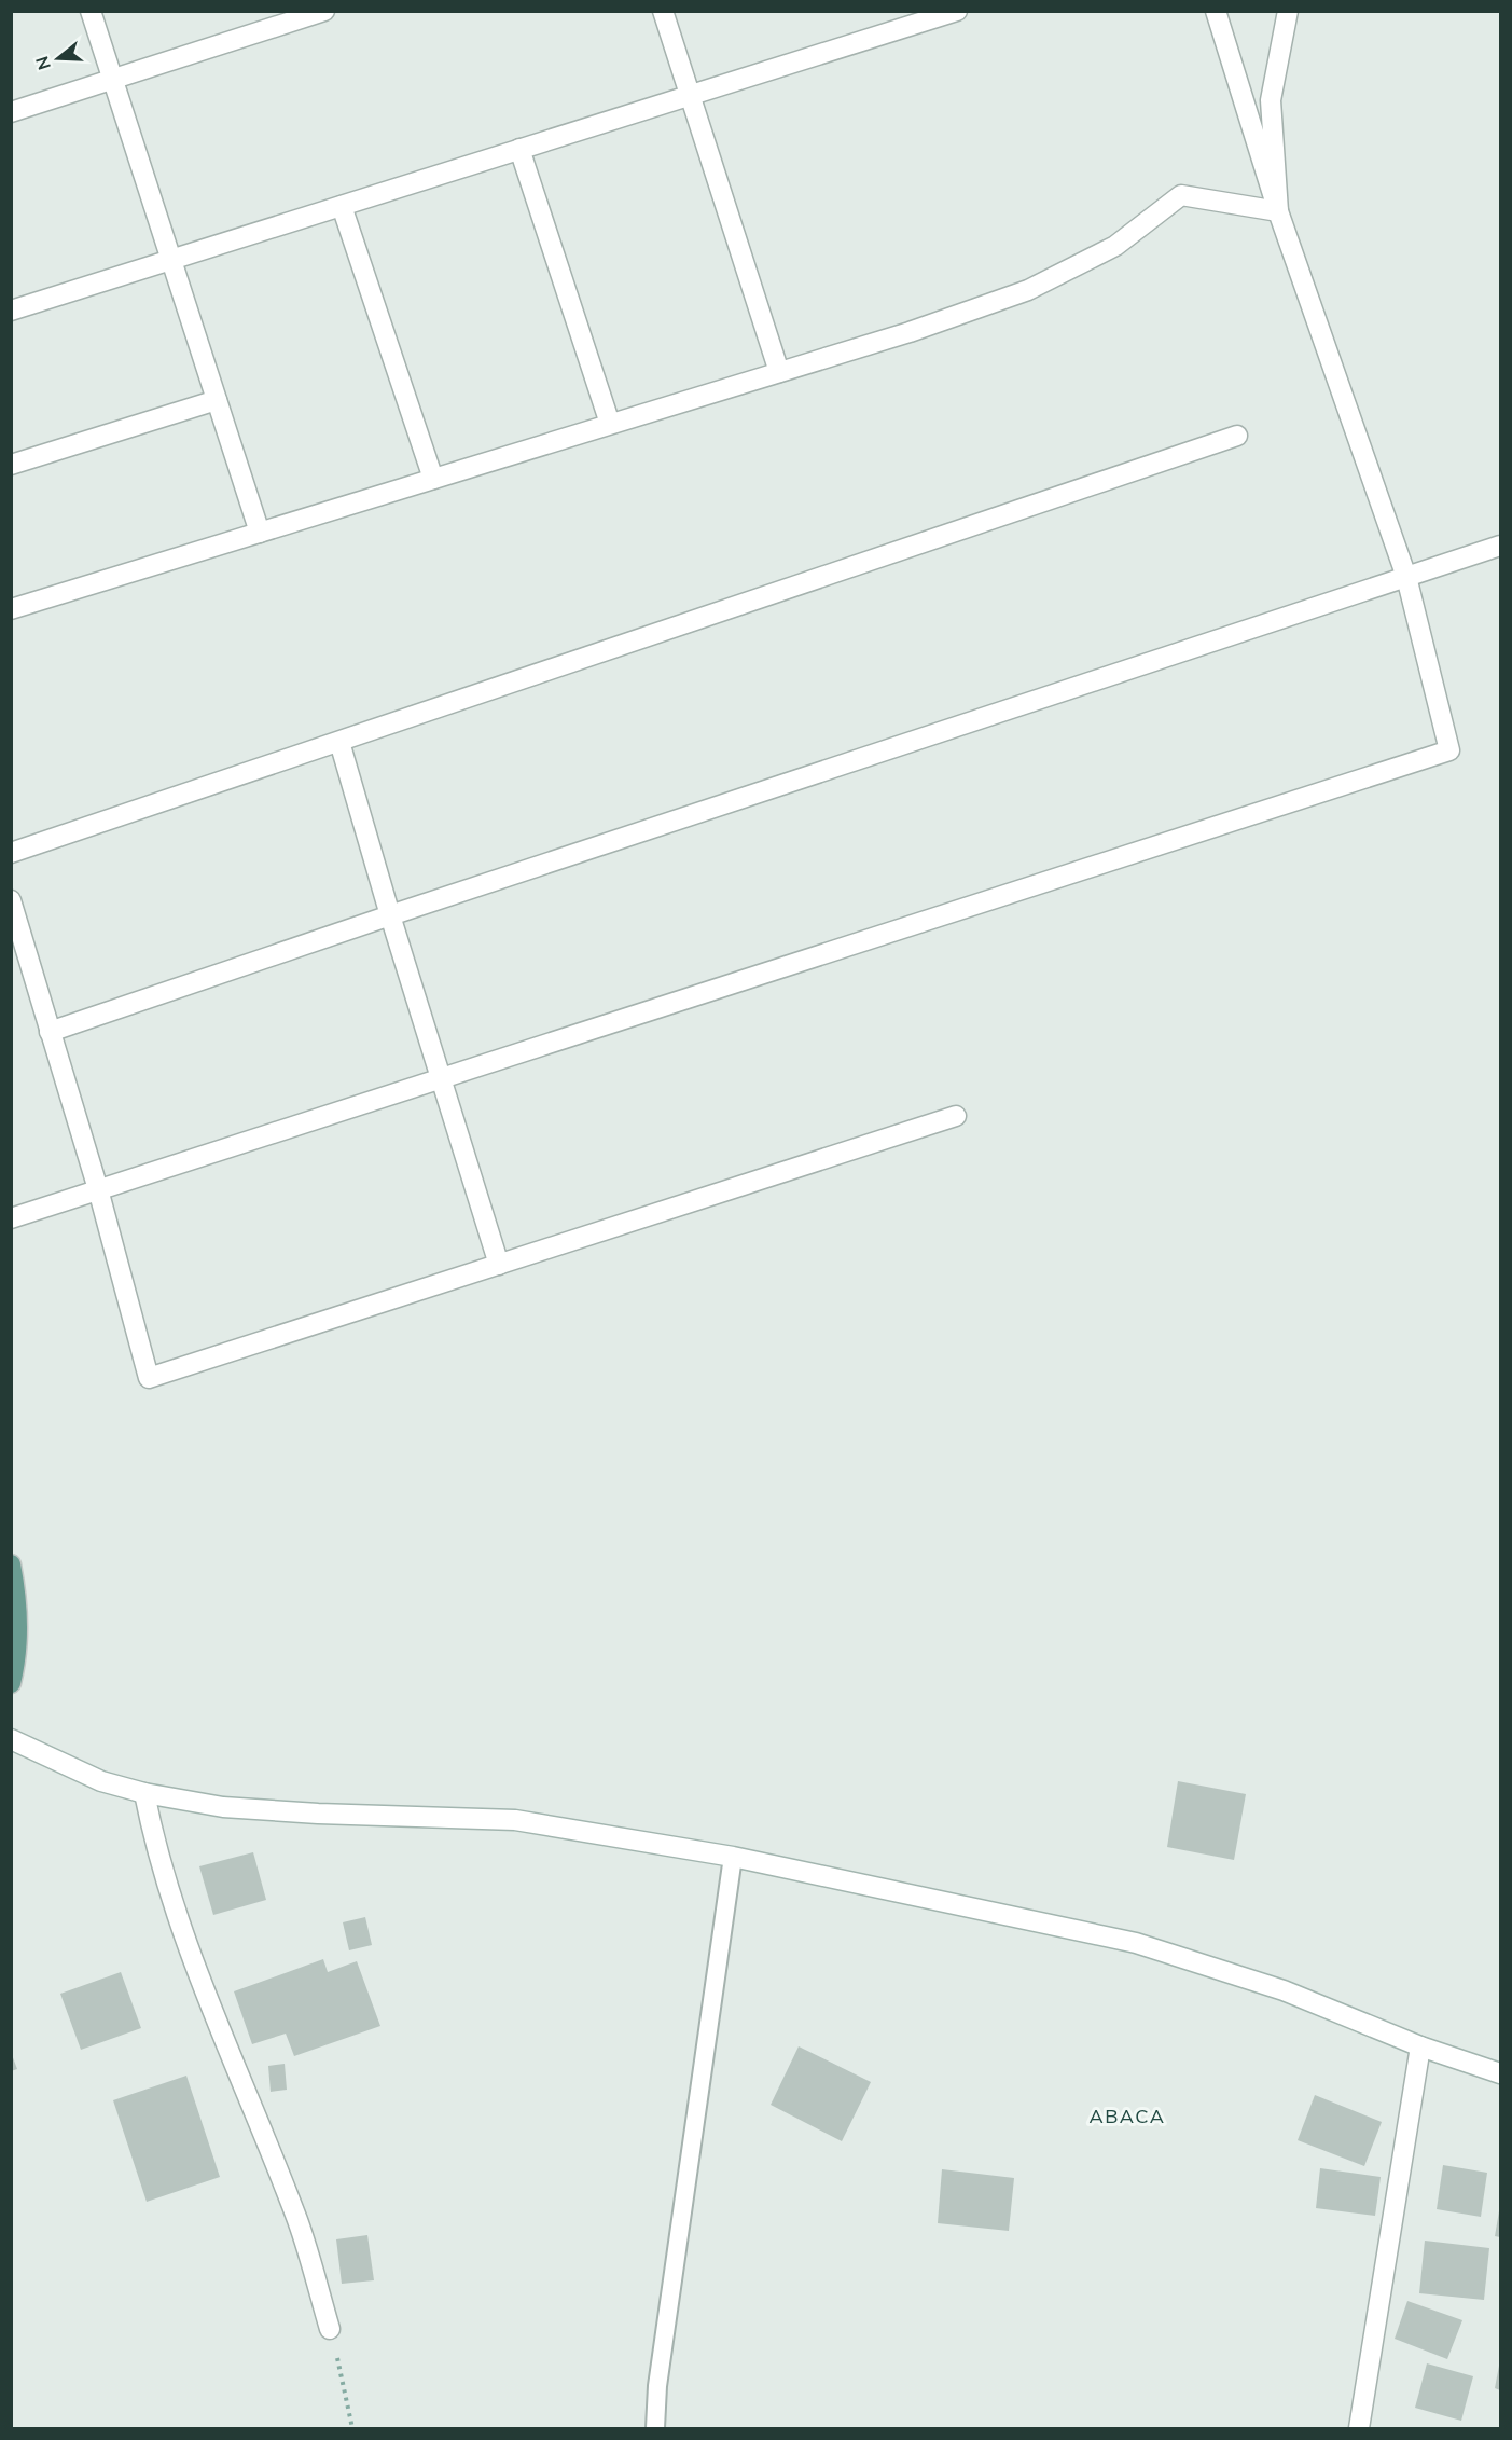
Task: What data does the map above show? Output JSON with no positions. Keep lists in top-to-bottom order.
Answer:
{
  "districts": ["ABACA"],
  "north": "left"
}
